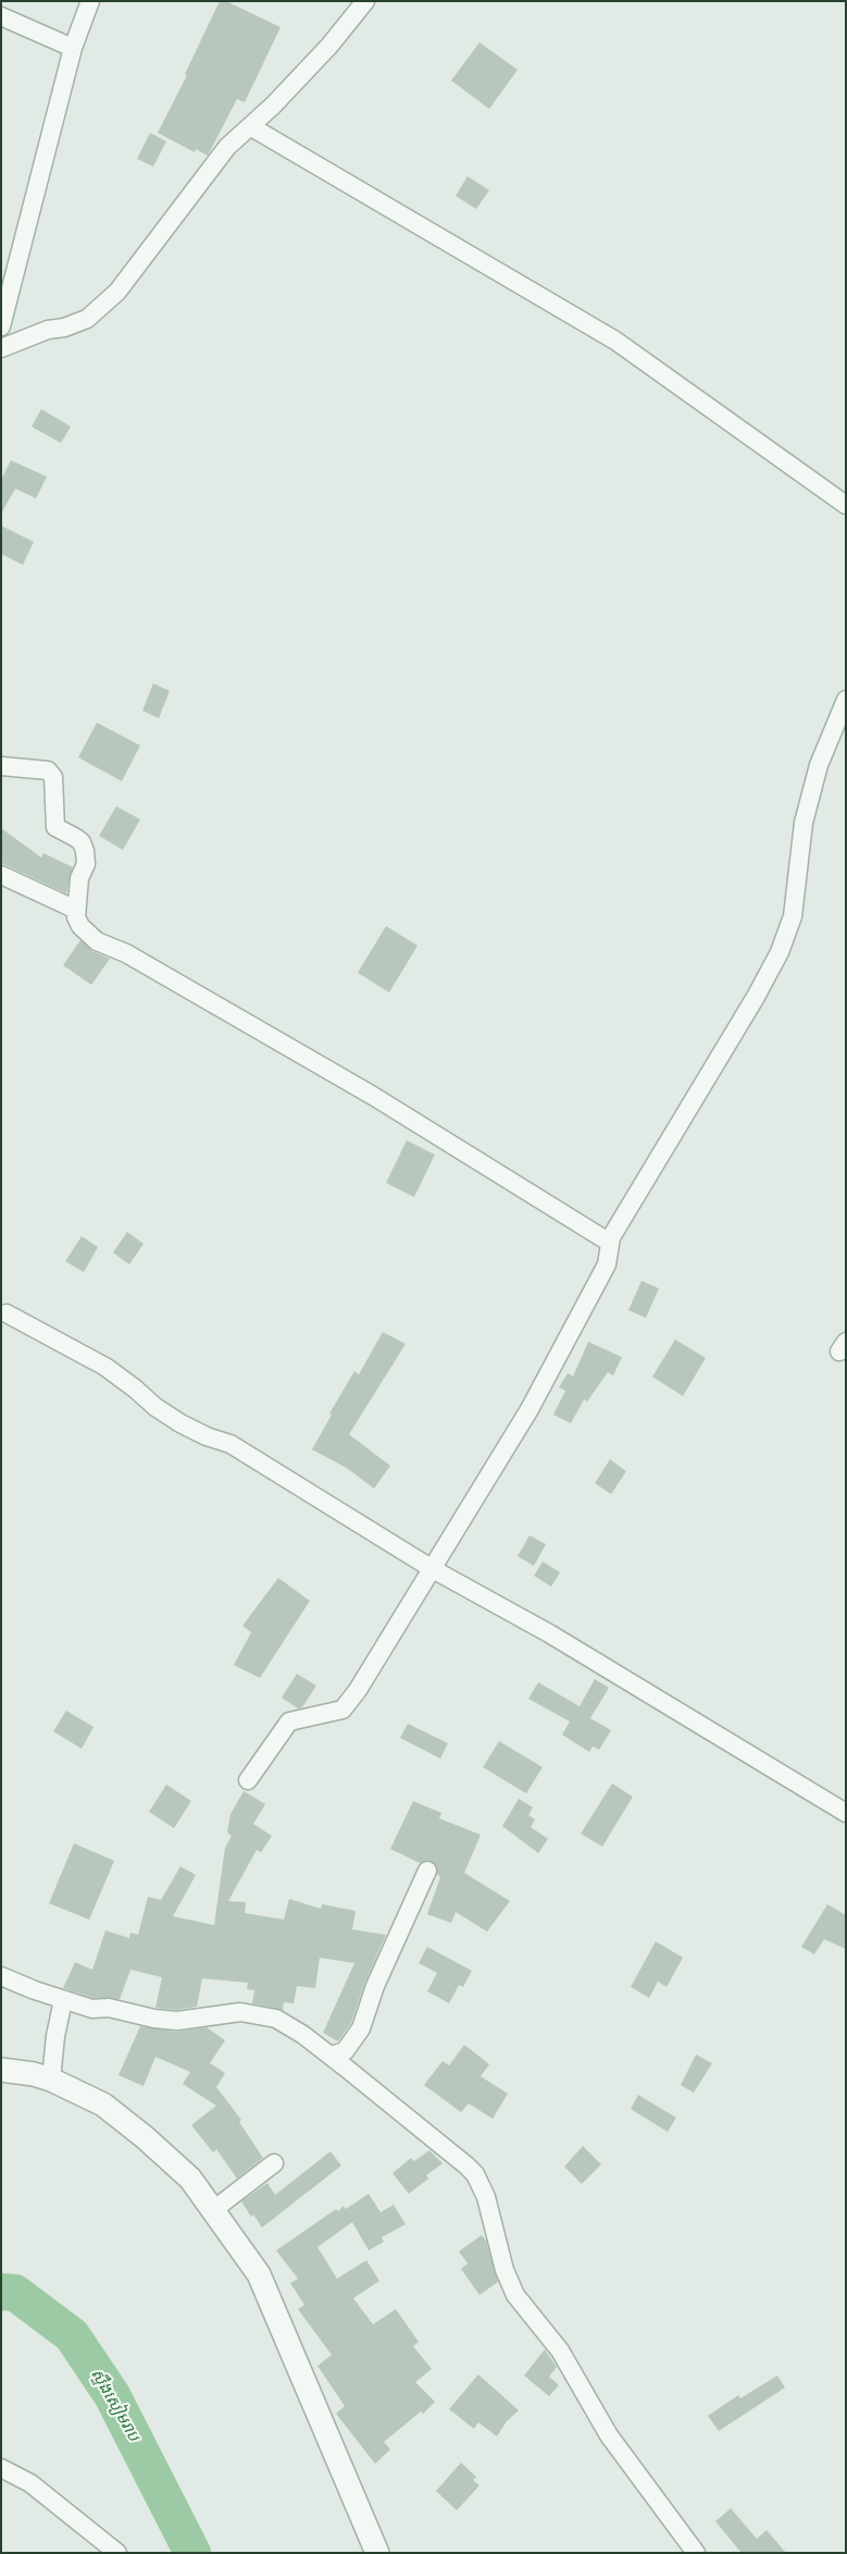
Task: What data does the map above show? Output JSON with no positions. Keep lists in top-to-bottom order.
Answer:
{
  "water": ["ស្ទឹងសៀមរាប"]
}
